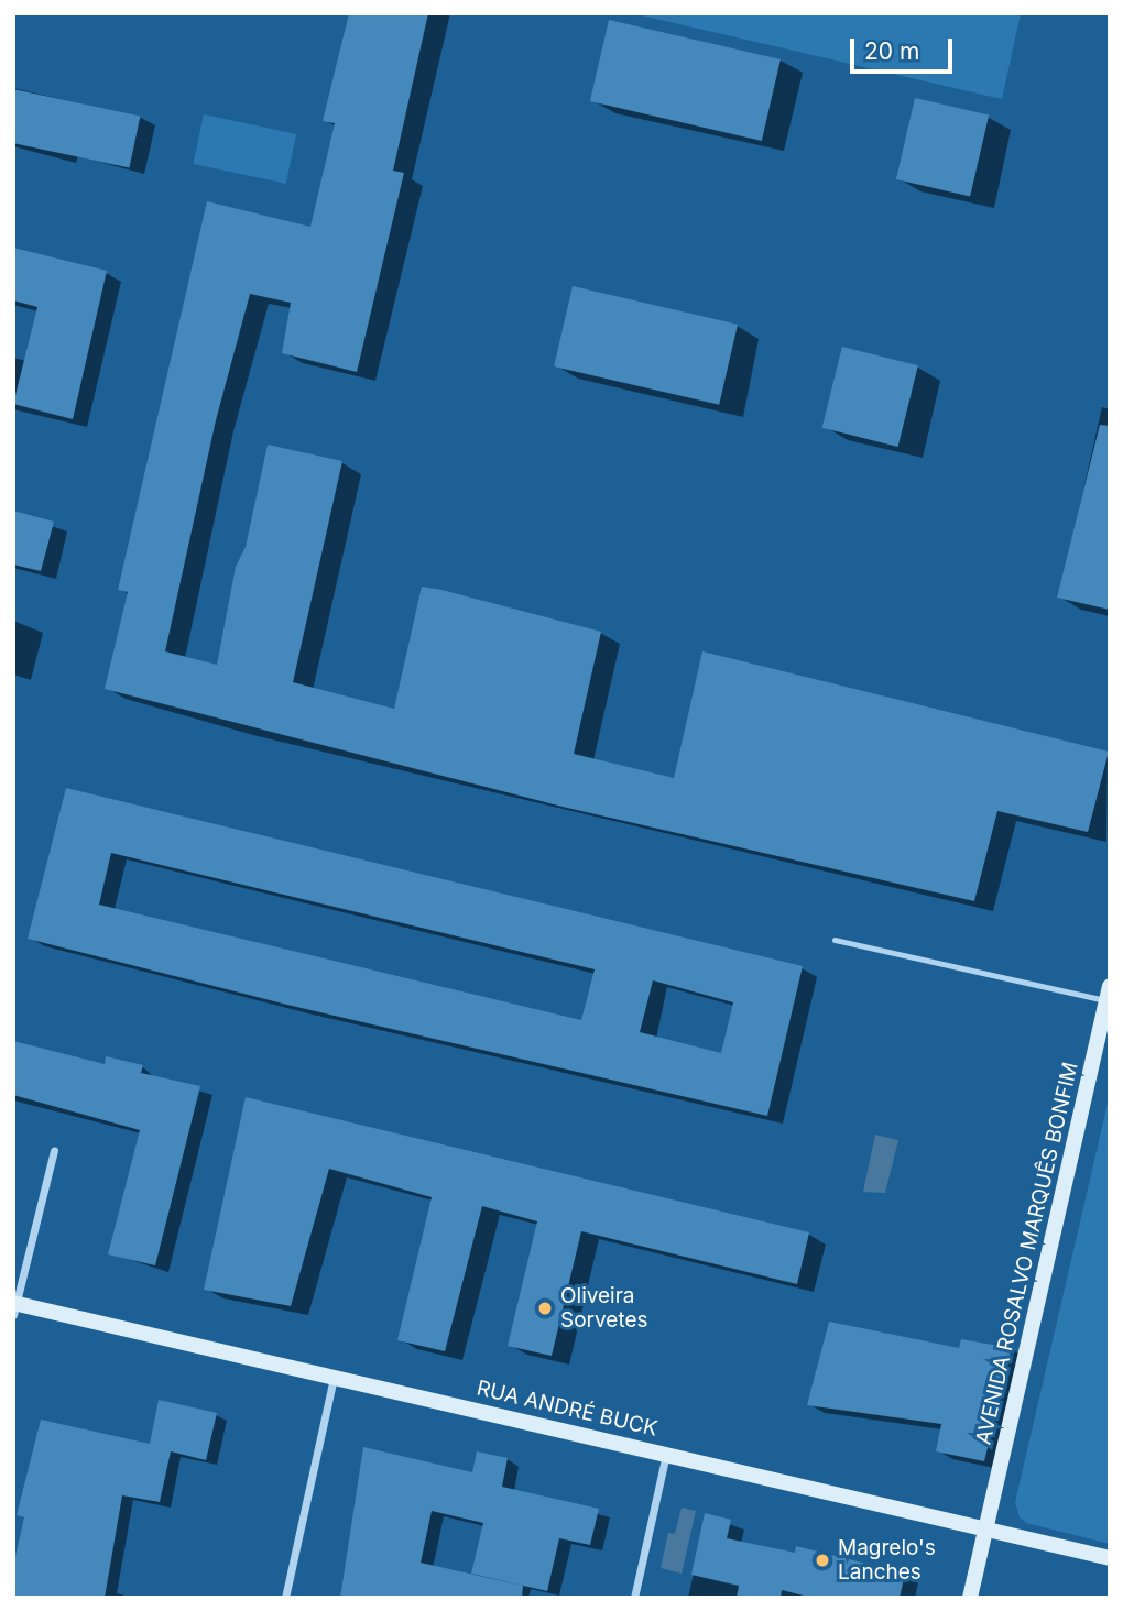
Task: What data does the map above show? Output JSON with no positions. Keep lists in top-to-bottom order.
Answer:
{
  "streets": {
    "street": ["AVENIDA ROSALVO MARQUÊS BONFIM", "RUA ANDRÉ BUCK"]
  },
  "crossings": [
    ["AVENIDA ROSALVO MARQUÊS BONFIM", "RUA ANDRÉ BUCK"]
  ],
  "places": ["Oliveira Sorvetes", "Magrelo's Lanches"],
  "scale_bar": "20 m"
}
